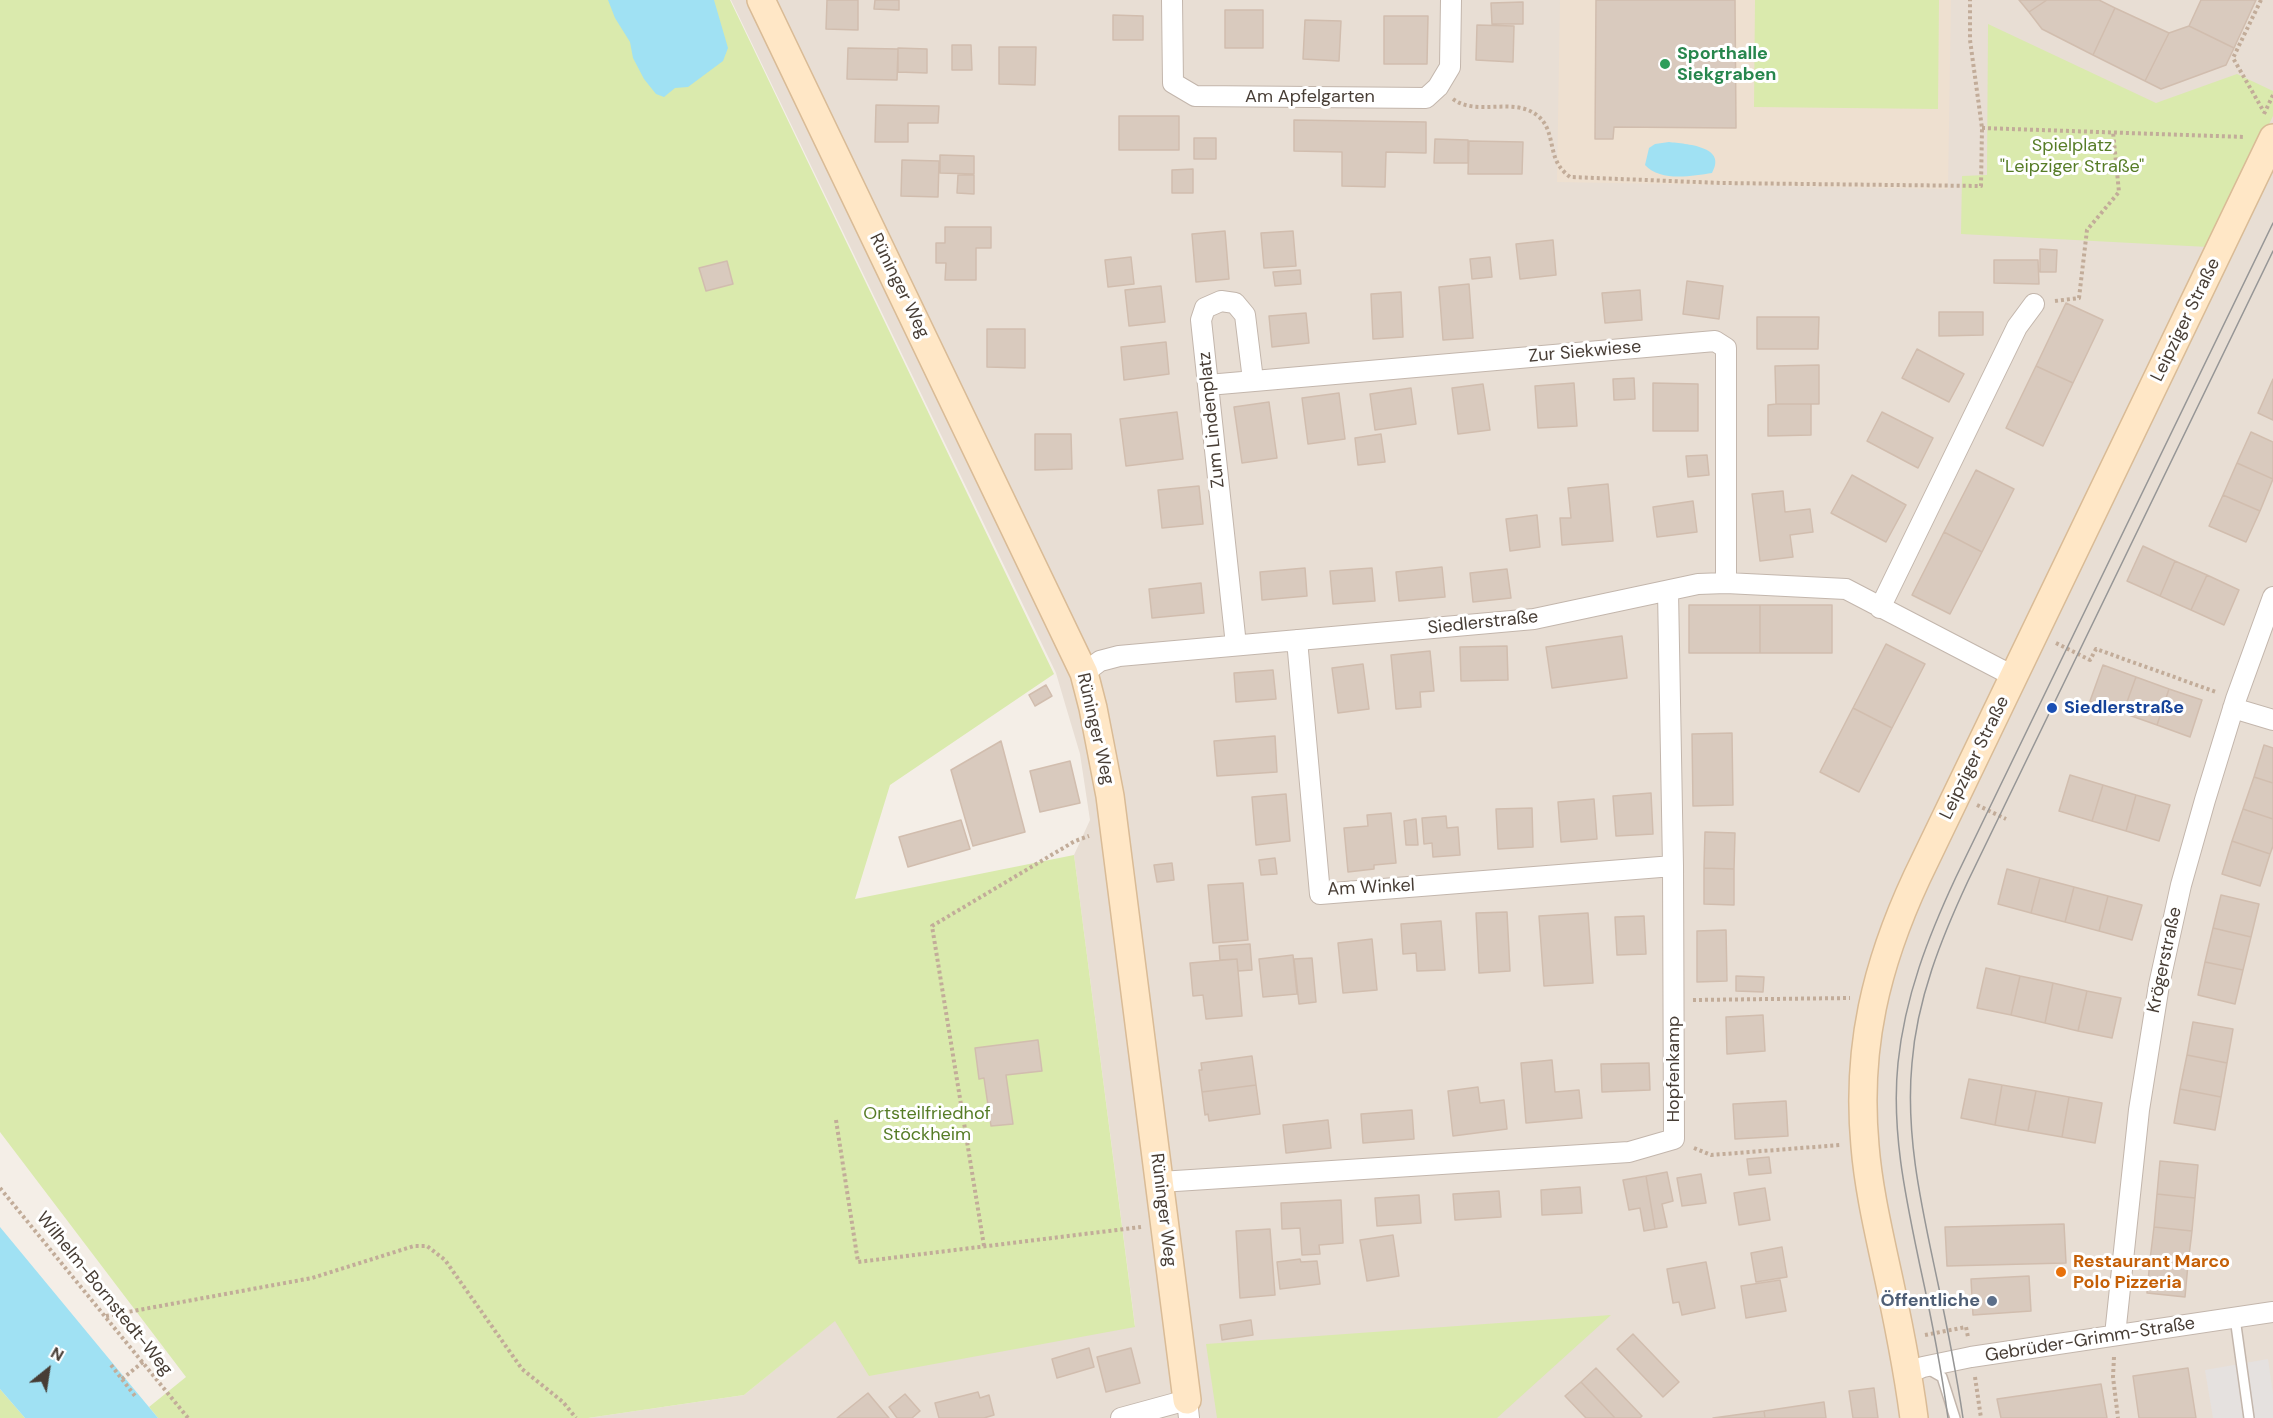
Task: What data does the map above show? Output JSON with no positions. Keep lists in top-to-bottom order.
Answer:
{
  "streets": {
    "street": [
      "Am Apfelgarten",
      "Rüninger Weg",
      "Leipziger Straße",
      "Zur Siekwiese",
      "Zum Lindenplatz",
      "Siedlerstraße",
      "Am Winkel",
      "Krögerstraße",
      "Hopfenkamp",
      "Gebrüder-Grimm-Straße"
    ],
    "path": ["Wilhelm-Bornstedt-Weg"]
  },
  "crossings": [
    ["Rüninger Weg", "Siedlerstraße"],
    ["Rüninger Weg", "Hopfenkamp"],
    ["Leipziger Straße", "Siedlerstraße"],
    ["Leipziger Straße", "Gebrüder-Grimm-Straße"],
    ["Zur Siekwiese", "Zum Lindenplatz"],
    ["Zur Siekwiese", "Siedlerstraße"],
    ["Zum Lindenplatz", "Siedlerstraße"],
    ["Siedlerstraße", "Am Winkel"],
    ["Siedlerstraße", "Hopfenkamp"],
    ["Am Winkel", "Hopfenkamp"],
    ["Krögerstraße", "Gebrüder-Grimm-Straße"]
  ],
  "parks": ["Spielplatz \"Leipziger Straße\"", "Ortsteilfriedhof Stöckheim"],
  "places": [
    "Sporthalle Siekgraben",
    "Siedlerstraße",
    "Restaurant Marco Polo Pizzeria",
    "Öffentliche"
  ],
  "north": "top right"
}
